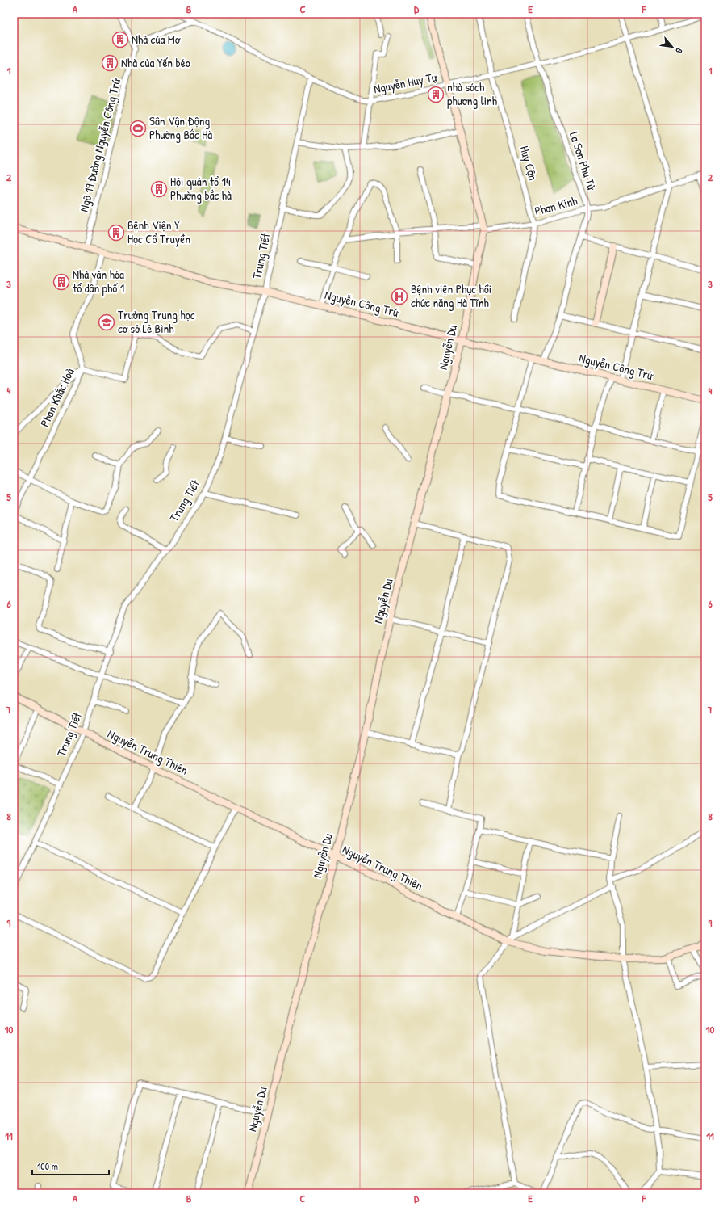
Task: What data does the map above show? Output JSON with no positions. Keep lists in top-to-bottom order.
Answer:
{
  "streets": {
    "main road": ["Nguyễn Công Trứ", "Nguyễn Du", "Nguyễn Trung Thiên"],
    "street": [
      "Nguyễn Huy Tự",
      "Ngõ 19 Đường Nguyễn Công Trứ",
      "La Sơn Phu Tử",
      "Huy Cận",
      "Phan Kính",
      "Trung Tiết",
      "Phan Khắc Hoà"
    ]
  },
  "crossings": [
    ["Nguyễn Huy Tự", "La Sơn Phu Tử"],
    ["Nguyễn Huy Tự", "Huy Cận"],
    ["Nguyễn Huy Tự", "Trung Tiết"],
    ["Nguyễn Huy Tự", "Nguyễn Du"],
    ["Ngõ 19 Đường Nguyễn Công Trứ", "Nguyễn Công Trứ"],
    ["La Sơn Phu Tử", "Phan Kính"],
    ["La Sơn Phu Tử", "Nguyễn Công Trứ"],
    ["Huy Cận", "Phan Kính"],
    ["Phan Kính", "Nguyễn Du"],
    ["Trung Tiết", "Nguyễn Công Trứ"],
    ["Trung Tiết", "Nguyễn Trung Thiên"],
    ["Nguyễn Công Trứ", "Nguyễn Du"],
    ["Nguyễn Công Trứ", "Phan Khắc Hoà"],
    ["Nguyễn Du", "Nguyễn Trung Thiên"]
  ],
  "places": {
    "building": [
      "Nhà của Mơ",
      "Nhà của Yến béo",
      "nhà sách phương linh",
      "Hội quán tổ 14 Phường bắc hà",
      "Bệnh Viện Y Học Cổ Truyền",
      "Nhà văn hóa tổ dân phố 1"
    ],
    "sports": ["Sân Vận Động Phường Bắc Hà"],
    "hospital": ["Bệnh viện Phục hồi chức năng Hà Tĩnh"],
    "school or university": ["Trường Trung học cơ sở Lê Bình"]
  },
  "scale_bar": "100 m",
  "north": "bottom right",
  "grid": {
    "columns": [
      "A",
      "B",
      "C",
      "D",
      "E",
      "F"
    ],
    "rows": [
      "1",
      "2",
      "3",
      "4",
      "5",
      "6",
      "7",
      "8",
      "9",
      "10",
      "11"
    ]
  }
}
